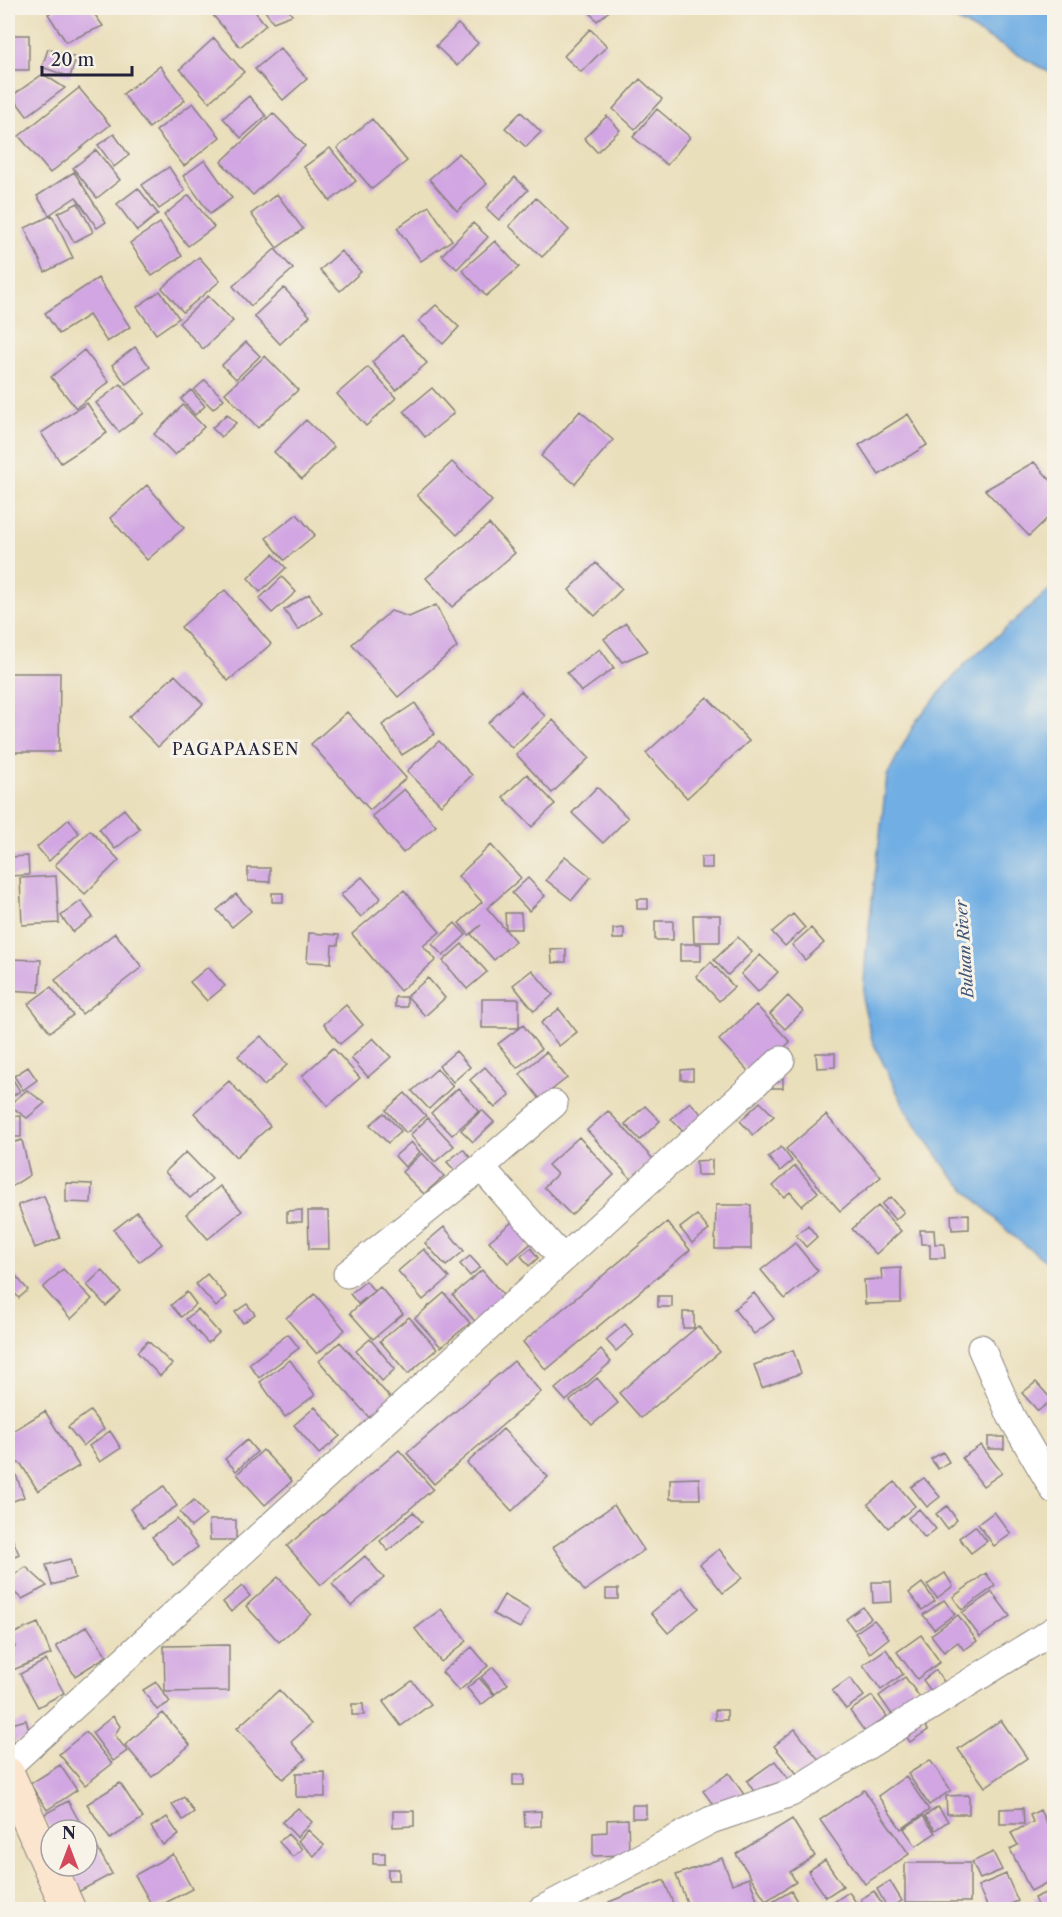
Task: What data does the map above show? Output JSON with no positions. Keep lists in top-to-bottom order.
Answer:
{
  "districts": ["PAGAPAASEN"],
  "water": ["Buluan River"],
  "scale_bar": "20 m",
  "north": "top"
}
